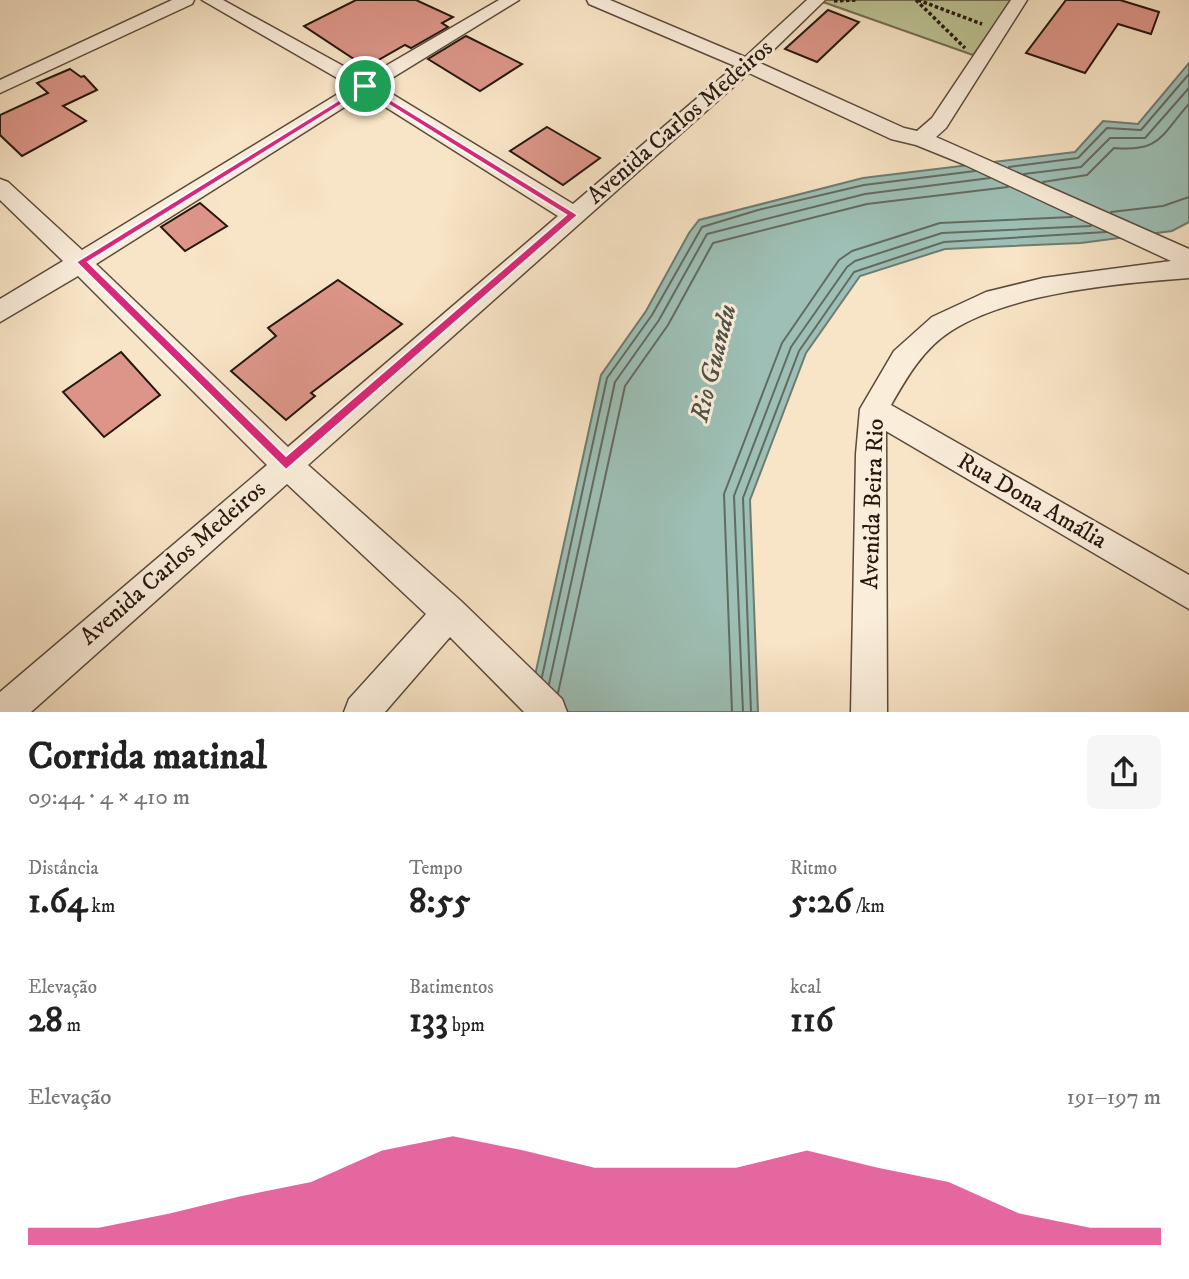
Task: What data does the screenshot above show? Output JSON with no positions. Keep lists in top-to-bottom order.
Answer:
{
  "streets": {
    "street": ["Avenida Carlos Medeiros", "Rua Dona Amália", "Avenida Beira Rio"]
  },
  "crossings": [
    ["Rua Dona Amália", "Avenida Beira Rio"]
  ],
  "water": ["Rio Guandu"],
  "page": {
    "heading": ["Corrida matinal", "09:44 · 4 × 410 m"],
    "stats": [
      ["Distância", "1.64 km"],
      ["Tempo", "8:55"],
      ["Ritmo", "5:26 /km"],
      ["Elevação", "28 m"],
      ["Batimentos", "133 bpm"],
      ["kcal", "116"]
    ],
    "chart": ["Elevação", "191–197 m"]
  }
}
